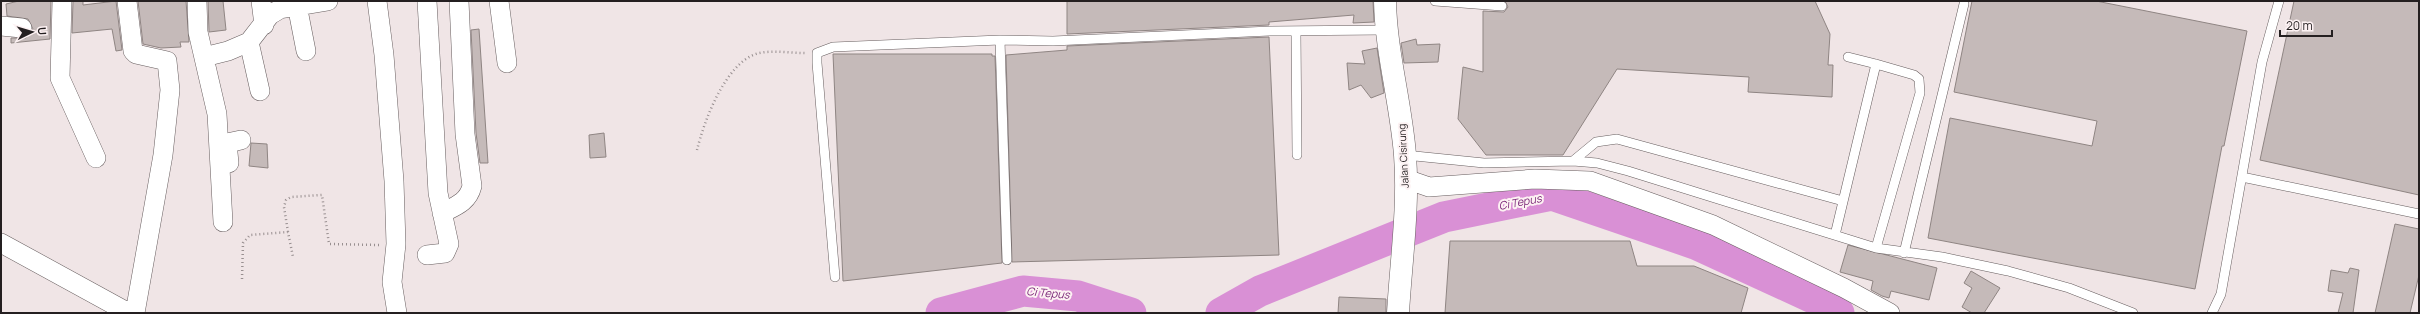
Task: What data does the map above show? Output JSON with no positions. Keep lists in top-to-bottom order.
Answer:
{
  "streets": {
    "main road": ["Jalan Cisirung"]
  },
  "water": ["Ci Tepus"],
  "scale_bar": "20 m",
  "north": "right"
}
